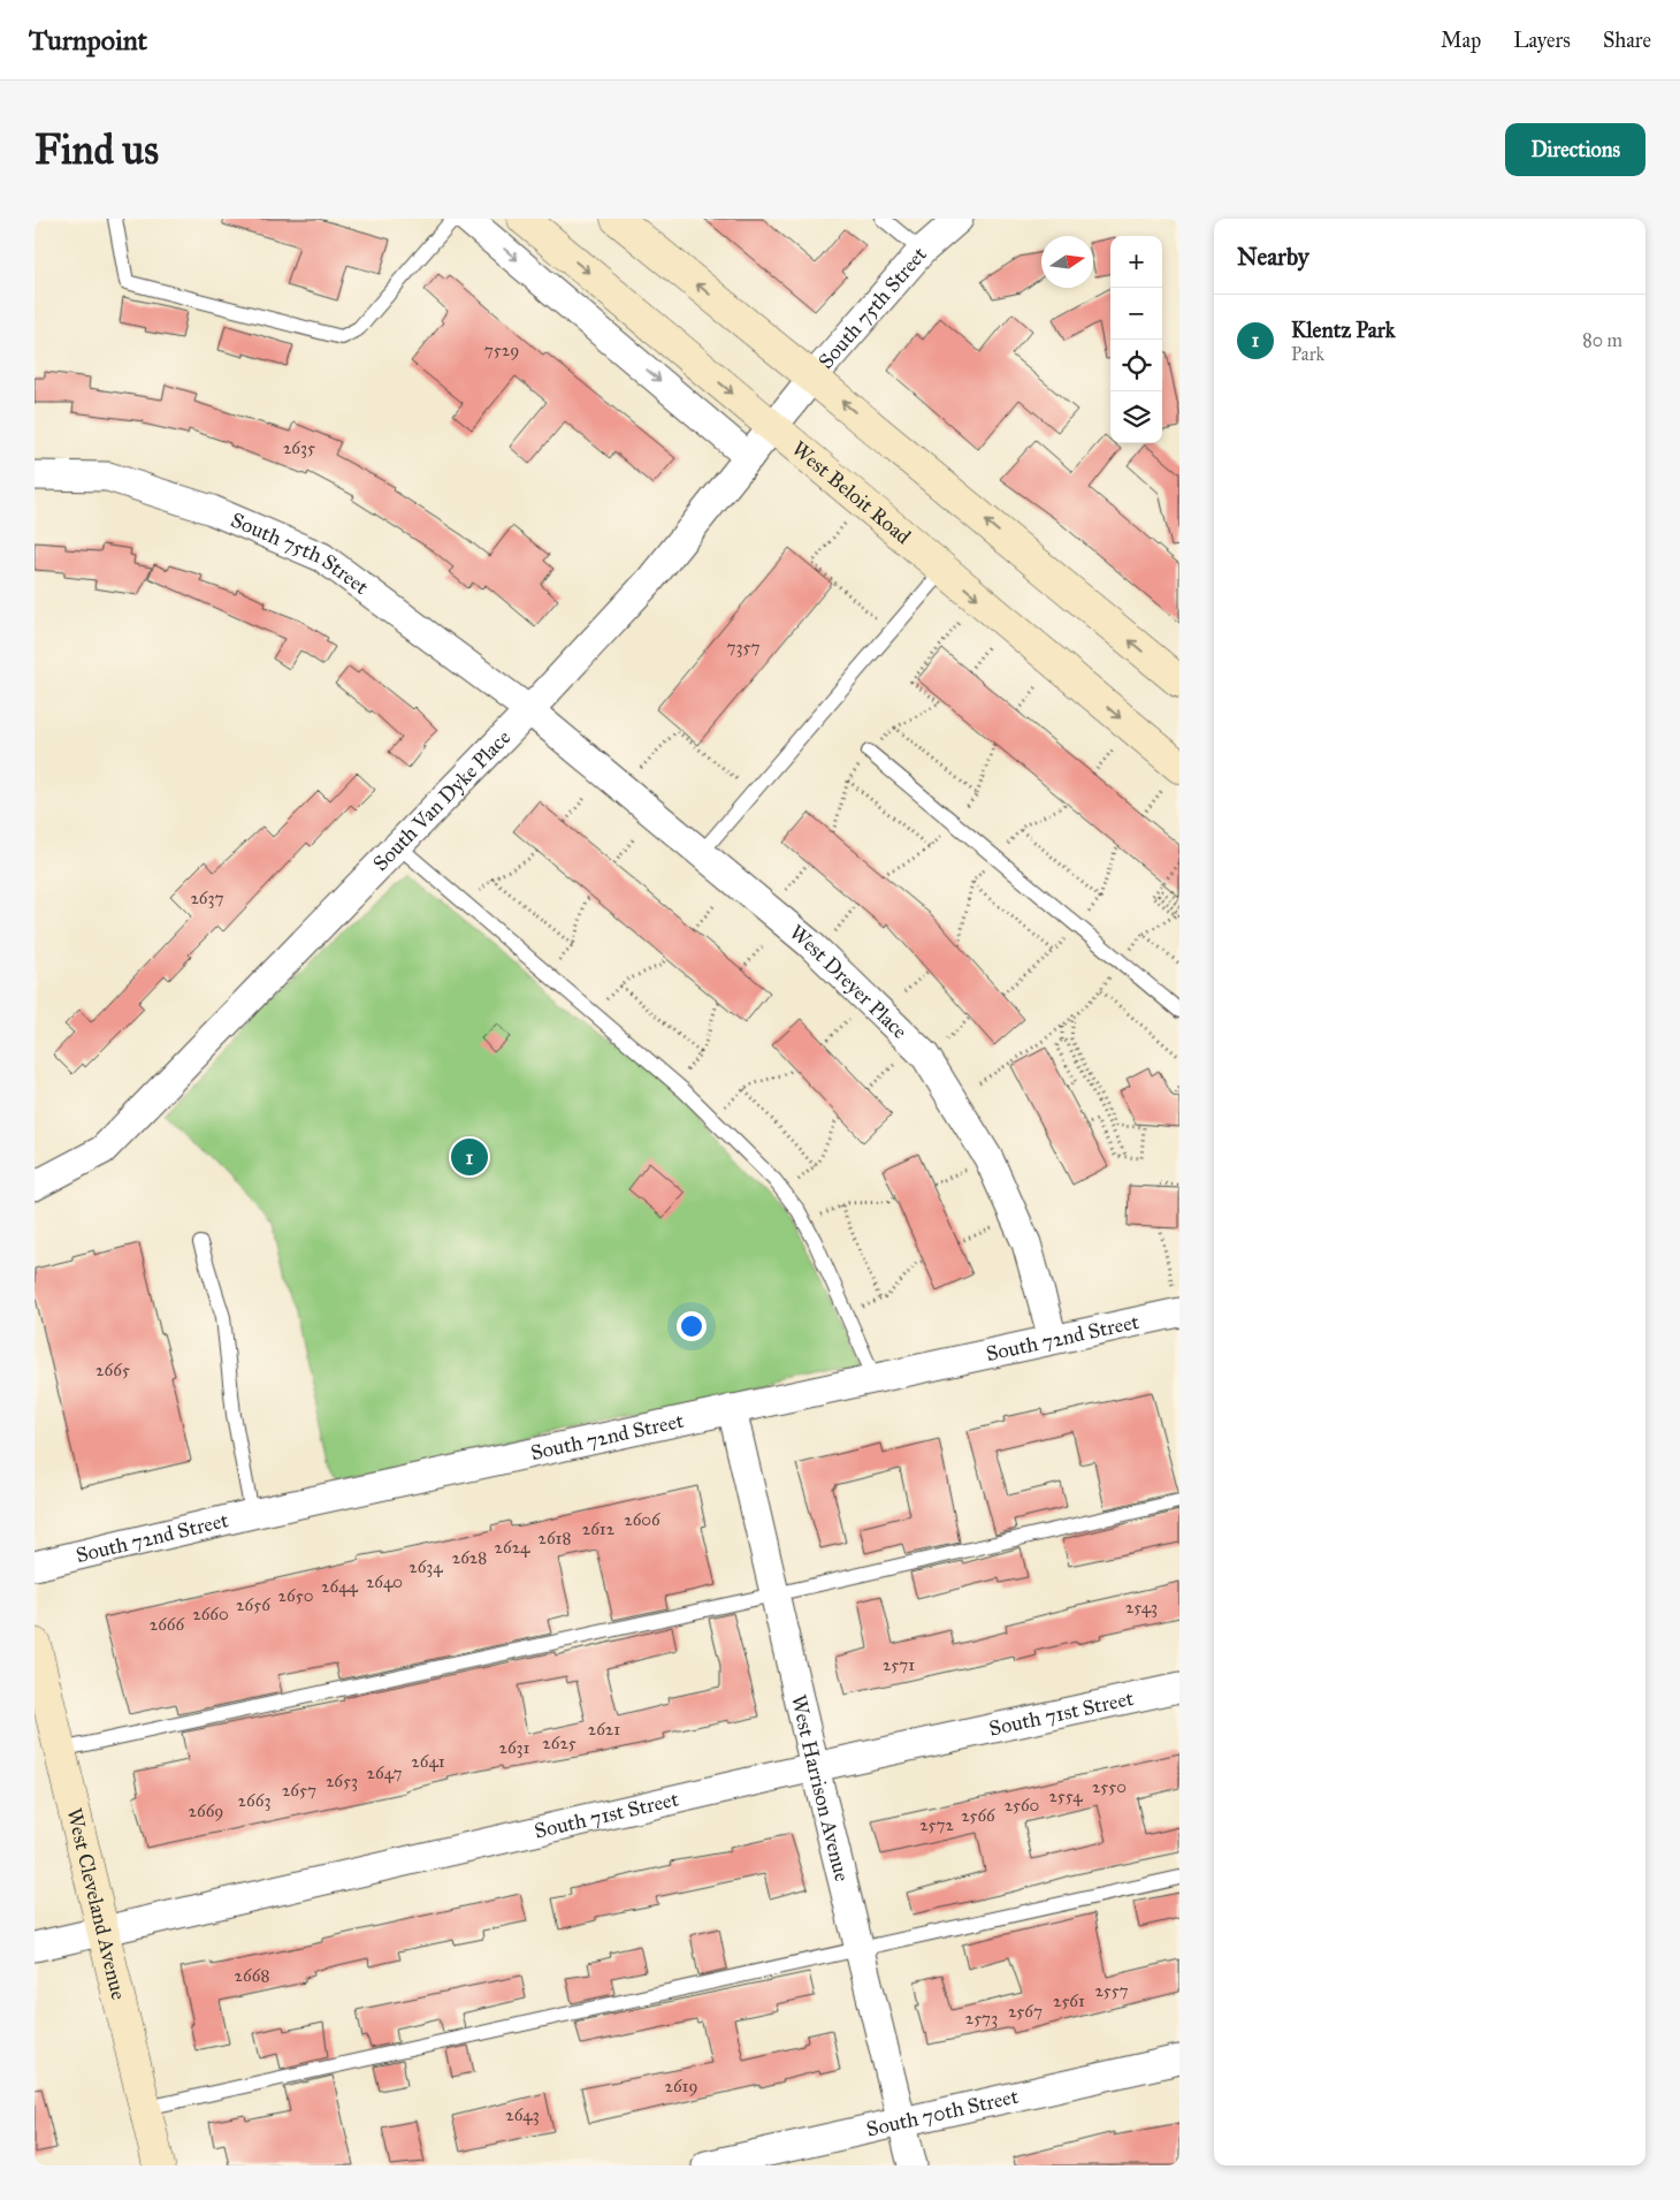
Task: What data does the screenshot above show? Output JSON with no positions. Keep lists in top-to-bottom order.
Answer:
{
  "streets": {
    "main road": ["West Beloit Road", "West Cleveland Avenue"],
    "street": [
      "South 75th Street",
      "South Van Dyke Place",
      "West Dreyer Place",
      "South 72nd Street",
      "South 71st Street",
      "West Harrison Avenue",
      "South 70th Street"
    ]
  },
  "crossings": [
    ["South 75th Street", "South Van Dyke Place"],
    ["South 75th Street", "West Dreyer Place"],
    ["West Beloit Road", "South Van Dyke Place"],
    ["South Van Dyke Place", "West Dreyer Place"],
    ["West Dreyer Place", "South 72nd Street"],
    ["South 72nd Street", "West Harrison Avenue"],
    ["South 71st Street", "West Harrison Avenue"],
    ["South 71st Street", "West Cleveland Avenue"],
    ["West Harrison Avenue", "South 70th Street"]
  ],
  "house_numbers": [
    "7529",
    "2635",
    "7357",
    "2637",
    "2665",
    "2606",
    "2612",
    "2618",
    "2624",
    "2628",
    "2634",
    "2640",
    "2644",
    "2650",
    "2656",
    "2543",
    "2660",
    "2666",
    "2571",
    "2621",
    "2625",
    "2631",
    "2641",
    "2647",
    "2653",
    "2550",
    "2657",
    "2554",
    "2663",
    "2560",
    "2669",
    "2566",
    "2572",
    "2668",
    "2557",
    "2561",
    "2567",
    "2573",
    "2619",
    "2643"
  ],
  "north": "right",
  "page": {
    "header": "Turnpoint",
    "nav": ["Map", "Layers", "Share"],
    "buttons": "Directions",
    "title": "Find us",
    "heading": "Nearby",
    "map_buttons": ["+", "−"],
    "list": [
      {
        "mark": "1",
        "name": "Klentz Park",
        "note": "Park",
        "value": "80 m"
      }
    ],
    "pins": "1"
  }
}
